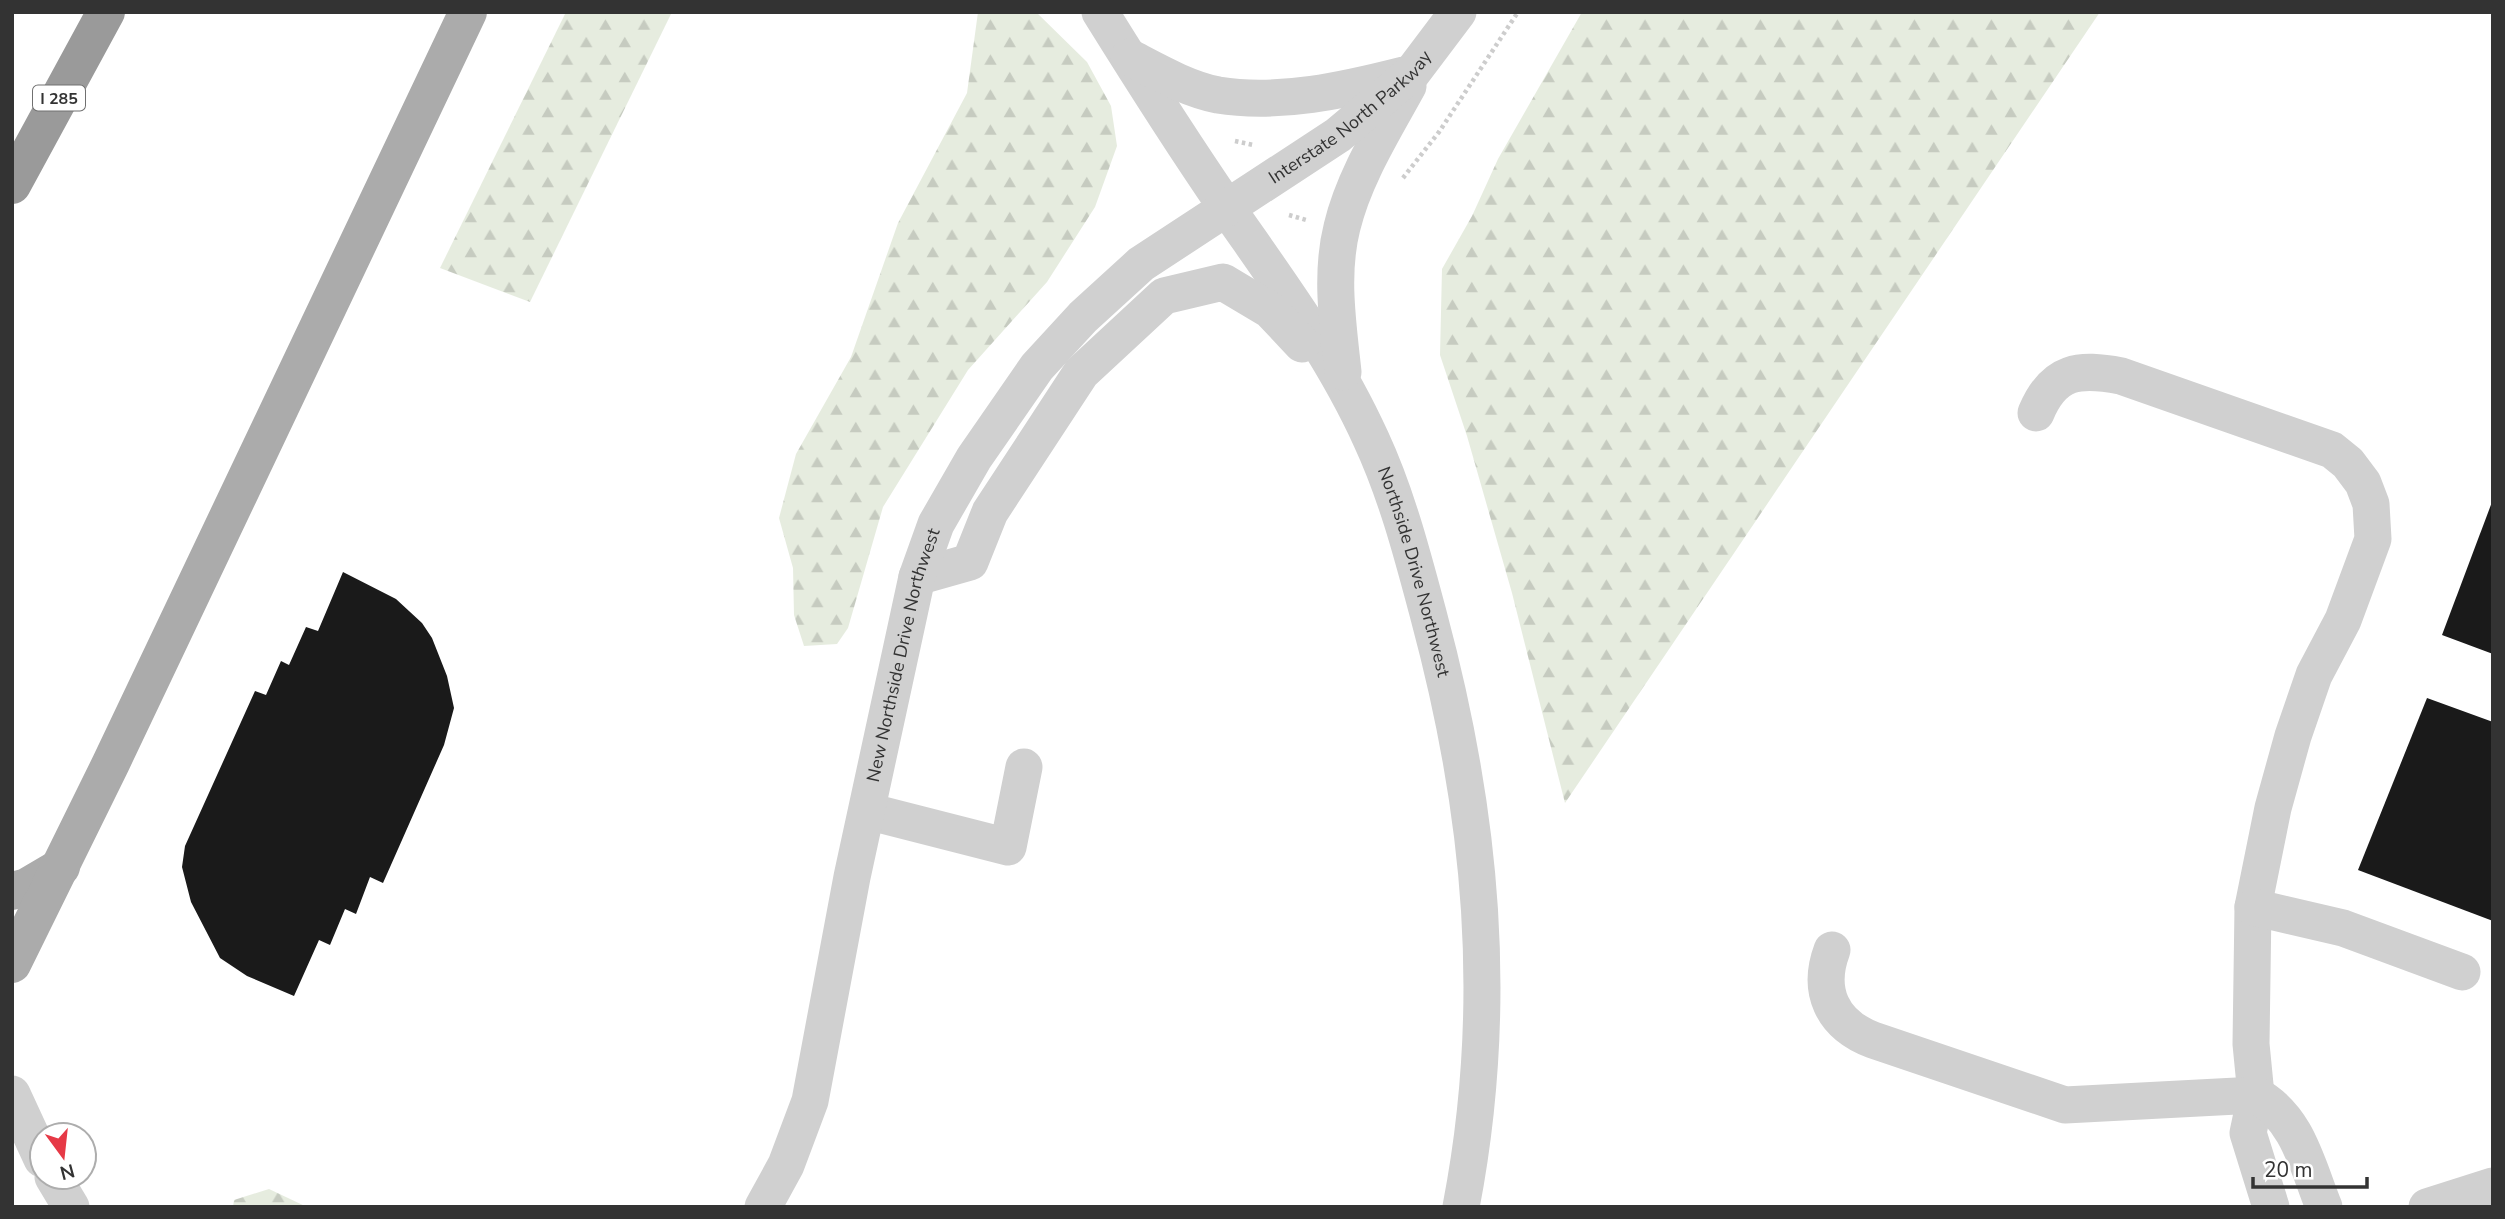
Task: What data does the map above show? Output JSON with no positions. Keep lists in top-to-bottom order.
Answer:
{
  "streets": {
    "highway": ["I 285"],
    "street": ["Interstate North Parkway", "Northside Drive Northwest", "New Northside Drive Northwest"]
  },
  "crossings": [
    ["Interstate North Parkway", "Northside Drive Northwest"],
    ["Interstate North Parkway", "New Northside Drive Northwest"],
    ["Northside Drive Northwest", "New Northside Drive Northwest"]
  ],
  "scale_bar": "20 m",
  "north": "bottom"
}
